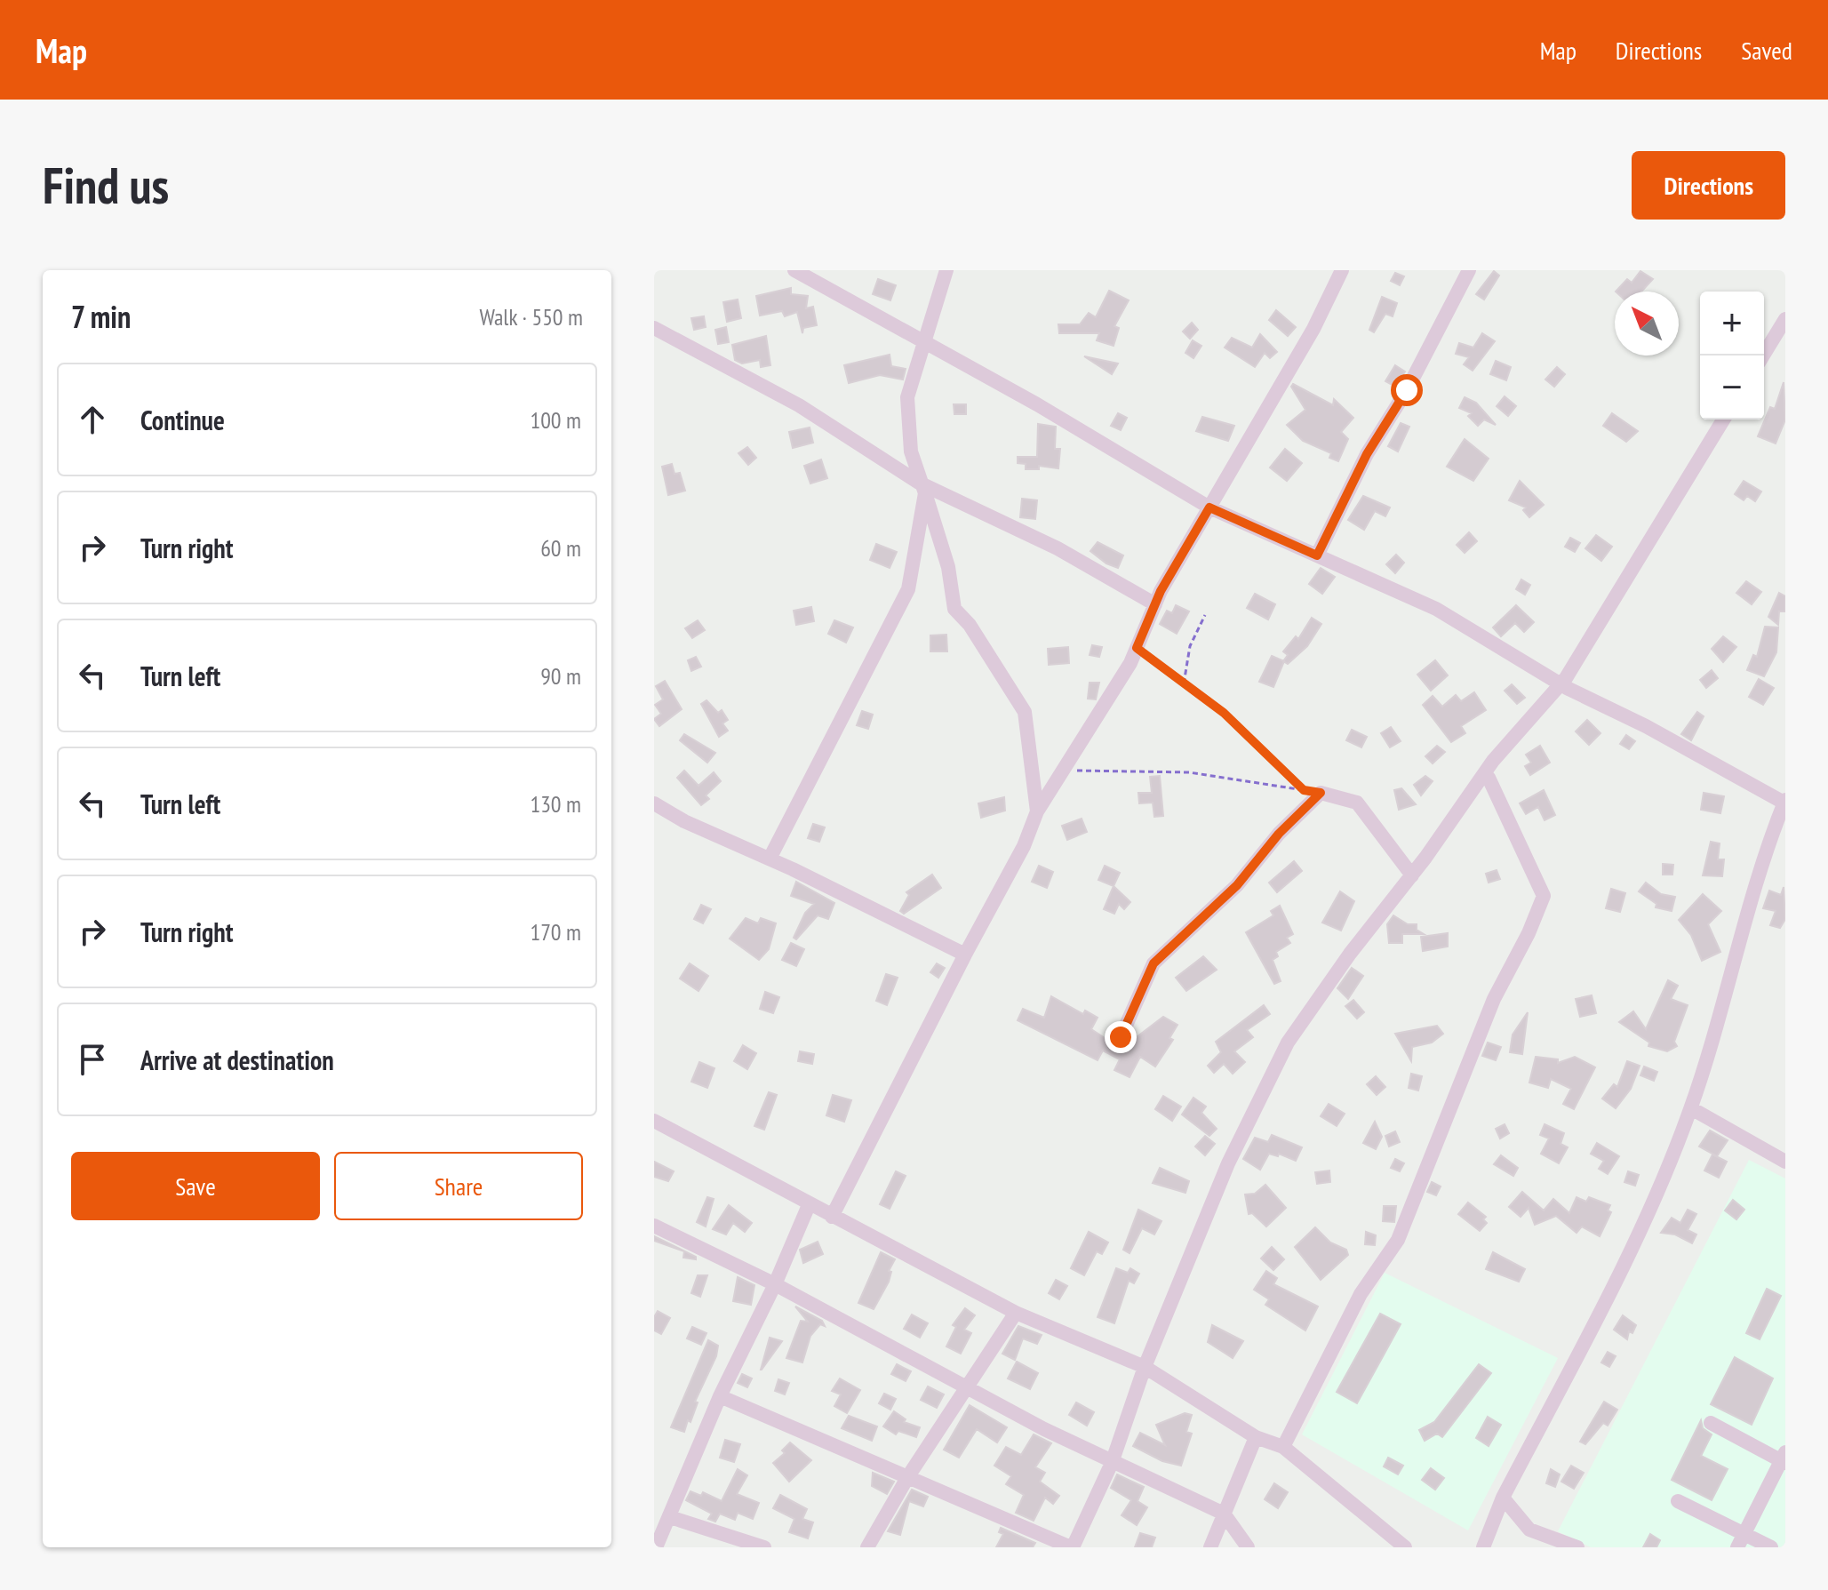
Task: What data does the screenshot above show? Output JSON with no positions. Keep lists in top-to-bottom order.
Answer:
{
  "north": "top left",
  "page": {
    "header": "Map",
    "nav": ["Map", "Directions", "Saved"],
    "buttons": [
      "Directions",
      ["Save", "Share"]
    ],
    "title": "Find us",
    "heading": ["7 min", "Walk · 550 m"],
    "map_buttons": ["+", "−"],
    "list": [
      ["Continue", "100 m"],
      ["Turn right", "60 m"],
      ["Turn left", "90 m"],
      ["Turn left", "130 m"],
      ["Turn right", "170 m"],
      "Arrive at destination"
    ]
  }
}
